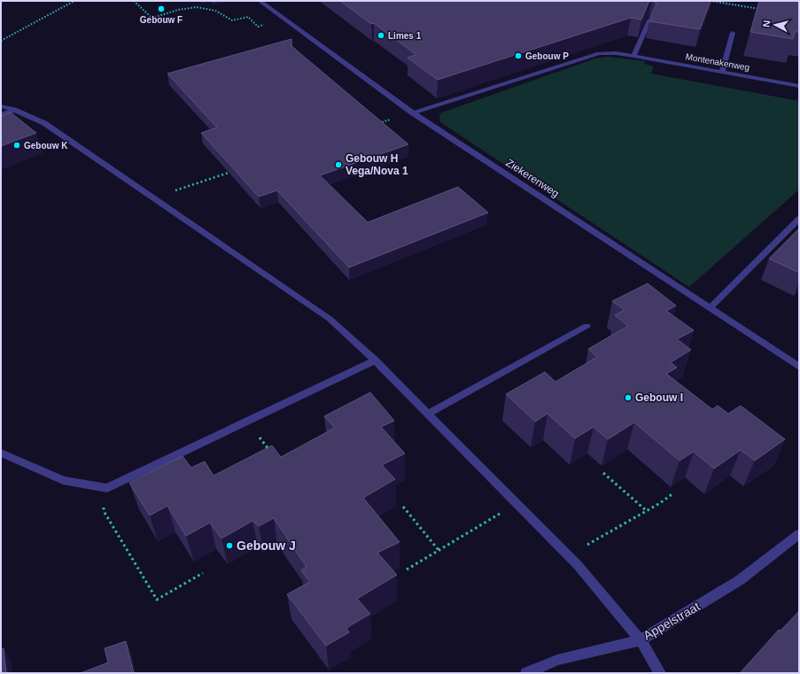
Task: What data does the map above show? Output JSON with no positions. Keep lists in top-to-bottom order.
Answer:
{
  "streets": {
    "street": ["Montenakenweg", "Ziekerenweg", "Appelstraat"]
  },
  "crossings": [
    ["Montenakenweg", "Ziekerenweg"]
  ],
  "places": [
    "Gebouw F",
    "Limes 1",
    "Gebouw P",
    "Gebouw K",
    "Gebouw H Vega/Nova 1",
    "Gebouw I",
    "Gebouw J"
  ],
  "north": "left"
}
